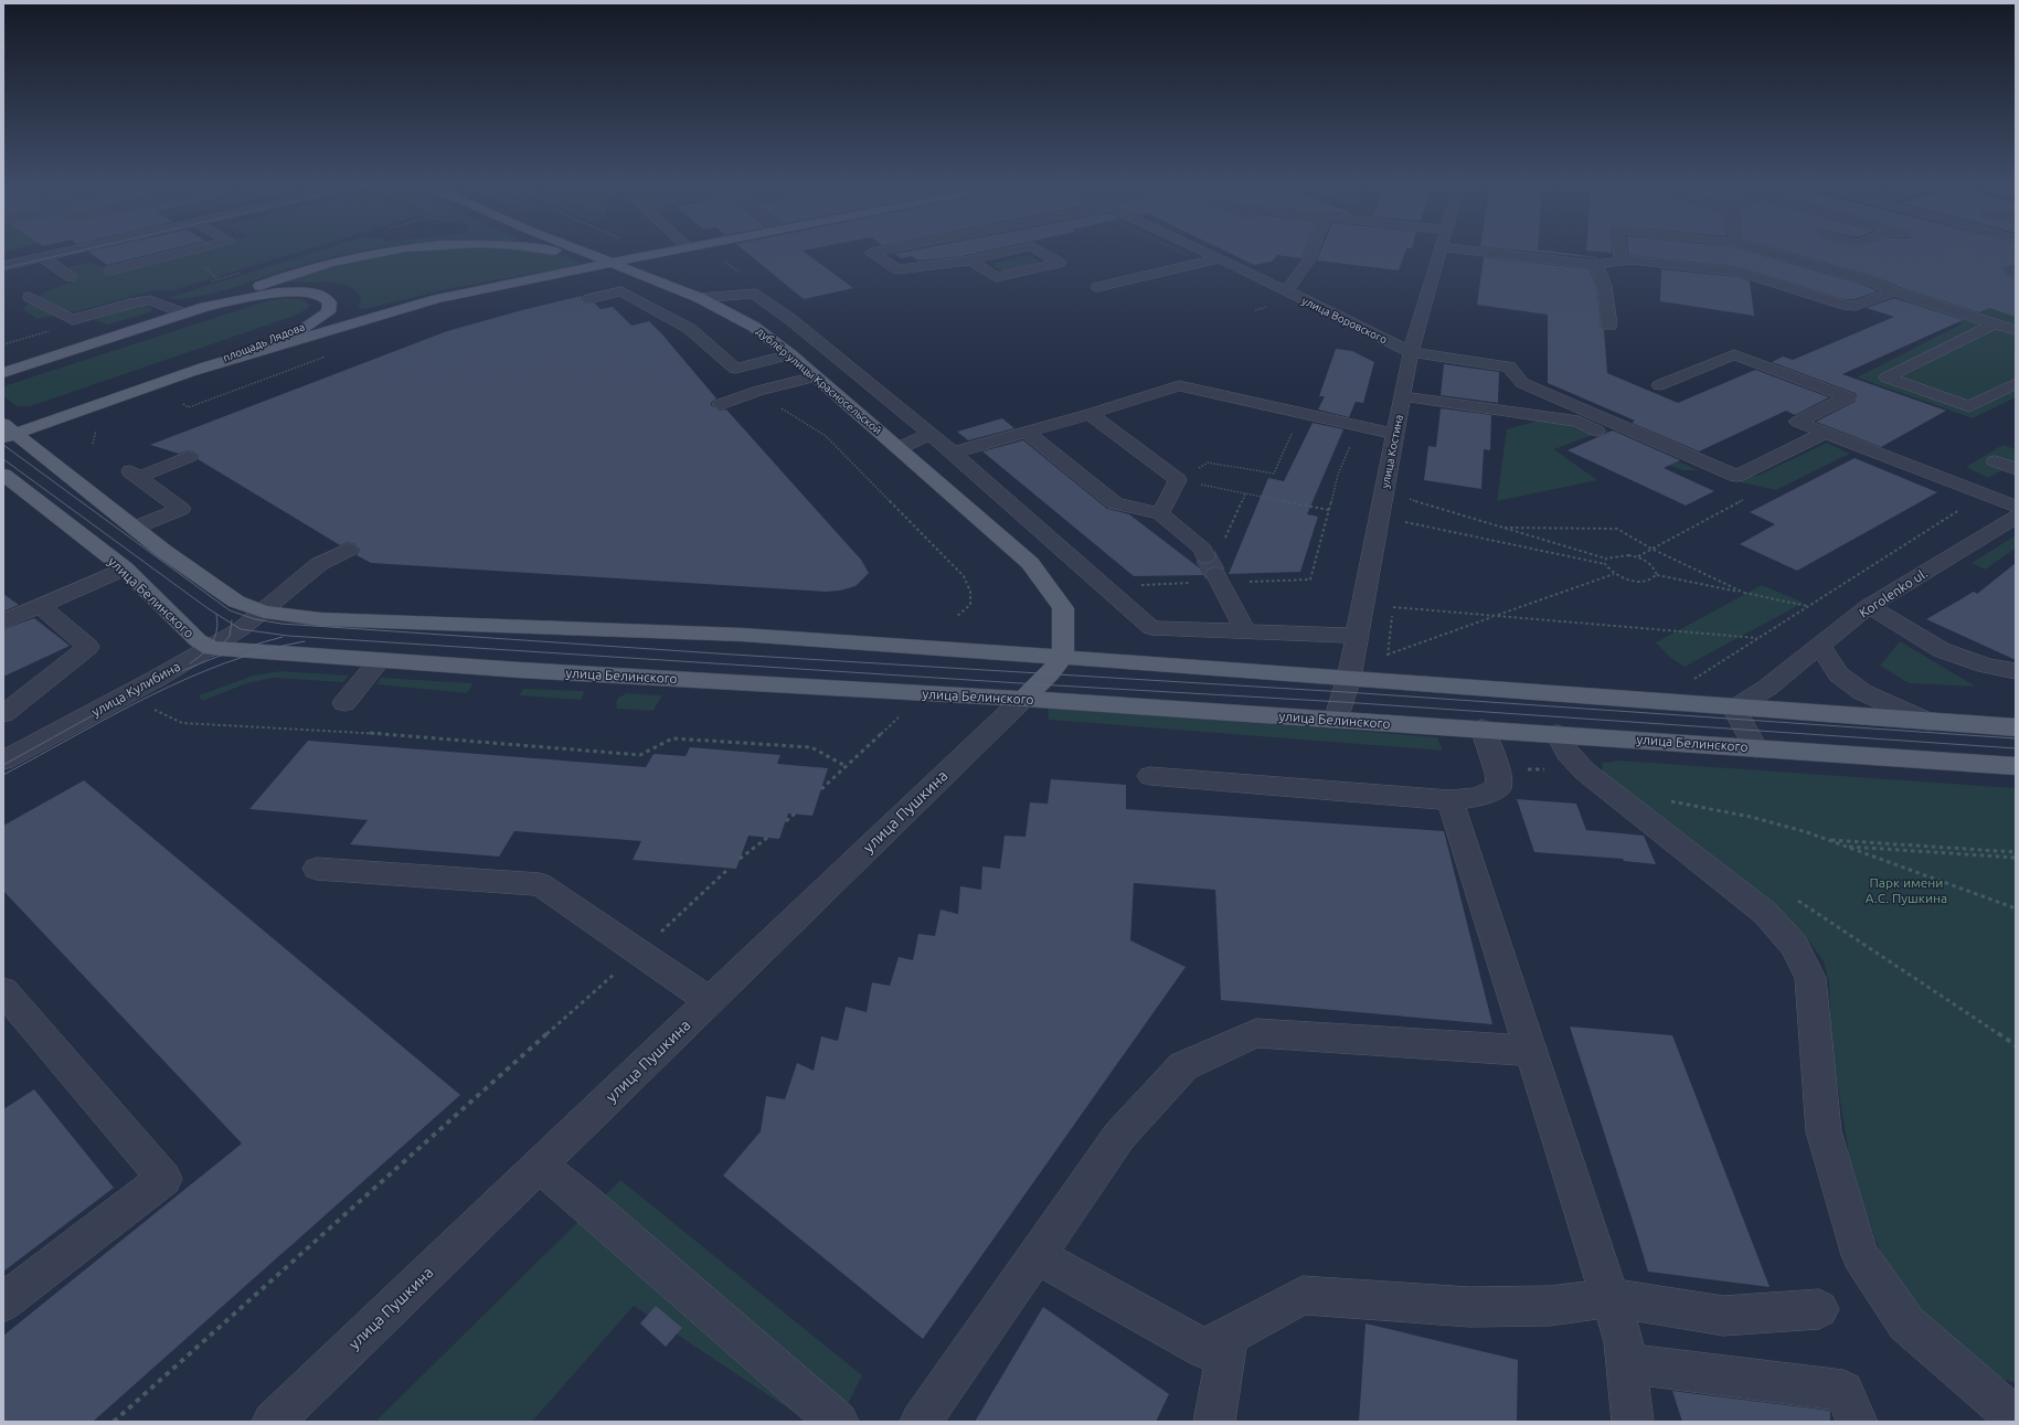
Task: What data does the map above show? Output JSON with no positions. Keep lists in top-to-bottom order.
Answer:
{
  "streets": {
    "main road": ["площадь Лядова", "дублёр улицы Красносельской", "улица Белинского"],
    "street": [
      "улица Воровского",
      "улица Костина",
      "Korolenko ul.",
      "улица Кулибина",
      "улица Пушкина"
    ]
  },
  "crossings": [
    ["улица Воровского", "улица Костина"],
    ["улица Костина", "улица Белинского"],
    ["улица Белинского", "улица Кулибина"],
    ["улица Белинского", "улица Пушкина"]
  ],
  "parks": ["Парк имени А.С. Пушкина"]
}
